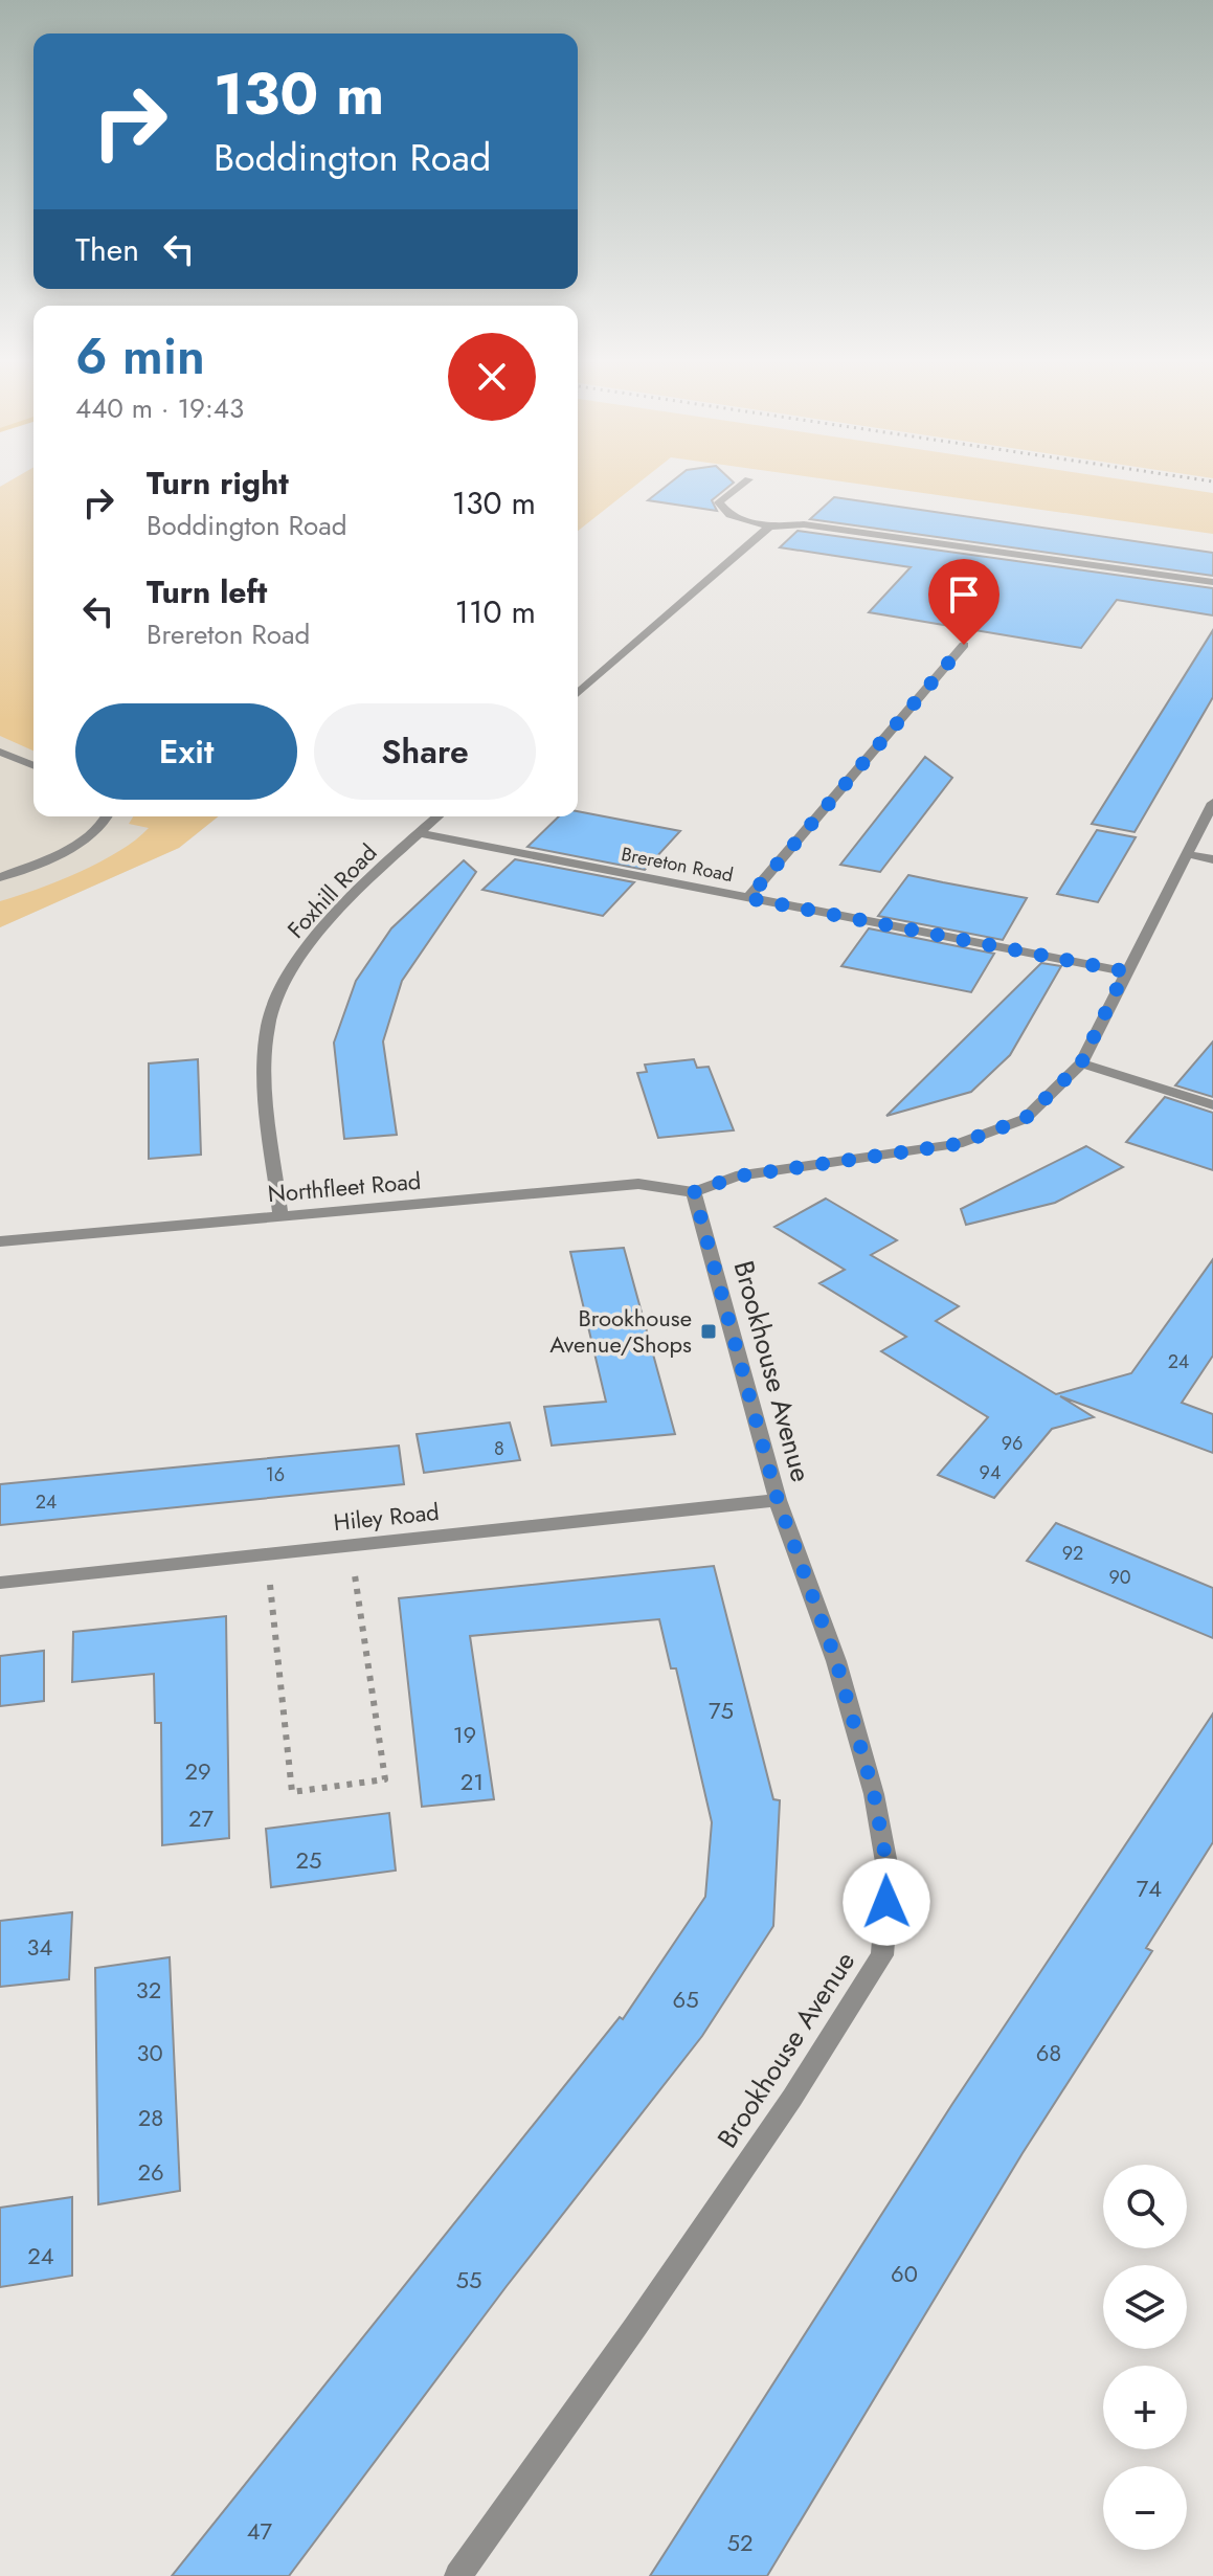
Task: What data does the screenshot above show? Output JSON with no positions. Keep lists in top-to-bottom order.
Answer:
{
  "streets": {
    "street": [
      "Brereton Road",
      "Foxhill Road",
      "Northfleet Road",
      "Brookhouse Avenue",
      "Hiley Road"
    ]
  },
  "crossings": [
    ["Brereton Road", "Foxhill Road"],
    ["Foxhill Road", "Northfleet Road"],
    ["Northfleet Road", "Brookhouse Avenue"],
    ["Brookhouse Avenue", "Hiley Road"]
  ],
  "places": {
    "transit": ["Brookhouse Avenue/Shops"]
  },
  "house_numbers": [
    "24",
    "96",
    "8",
    "94",
    "16",
    "24",
    "92",
    "90",
    "75",
    "19",
    "29",
    "21",
    "27",
    "25",
    "74",
    "34",
    "32",
    "65",
    "30",
    "68",
    "28",
    "26",
    "24",
    "60",
    "55",
    "47",
    "52"
  ],
  "page": {
    "turn": ["130 m", "Boddington Road"],
    "then": "Then",
    "heading": ["6 min", "440 m · 19:43"],
    "list": [
      {
        "name": "Turn right",
        "note": "Boddington Road",
        "value": "130 m"
      },
      {
        "name": "Turn left",
        "note": "Brereton Road",
        "value": "110 m"
      }
    ],
    "buttons": ["Exit", "Share"],
    "map_buttons": ["+", "−"]
  }
}
